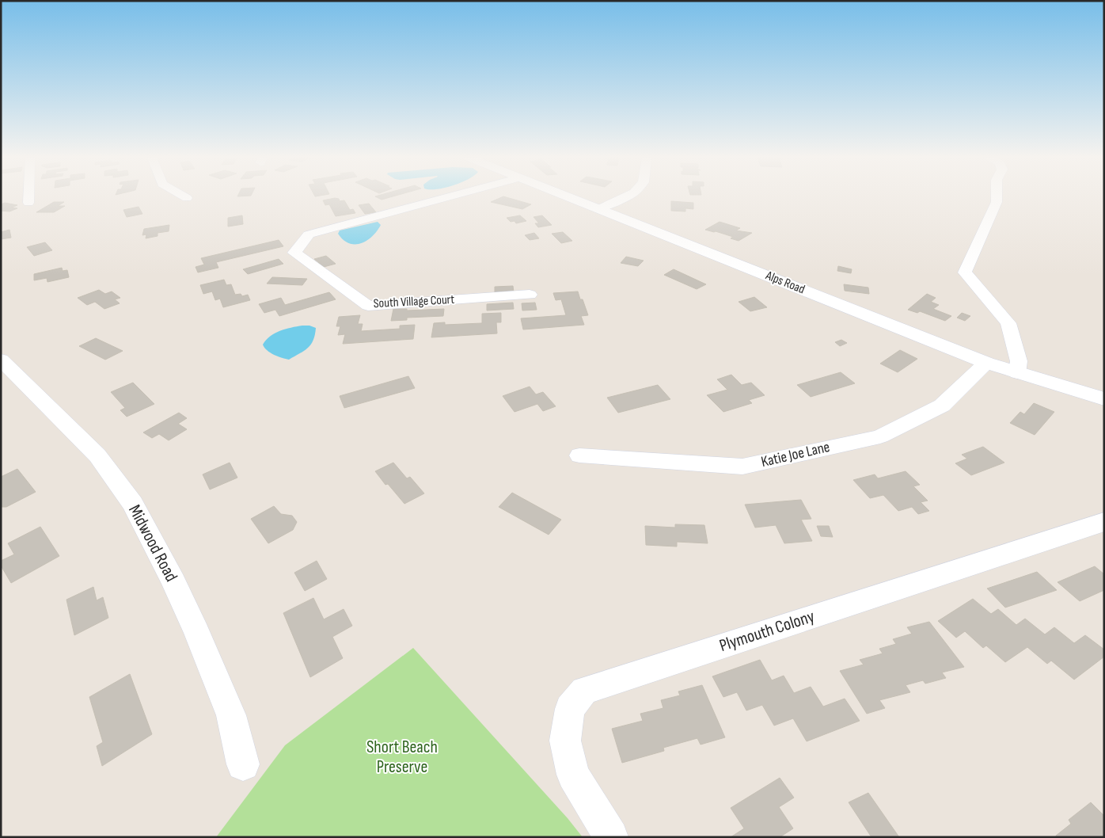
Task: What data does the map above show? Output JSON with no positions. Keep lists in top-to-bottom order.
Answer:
{
  "streets": {
    "street": [
      "Alps Road",
      "South Village Court",
      "Katie Joe Lane",
      "Midwood Road",
      "Plymouth Colony"
    ]
  },
  "crossings": [
    ["Alps Road", "Katie Joe Lane"]
  ],
  "parks": ["Short Beach Preserve"]
}
